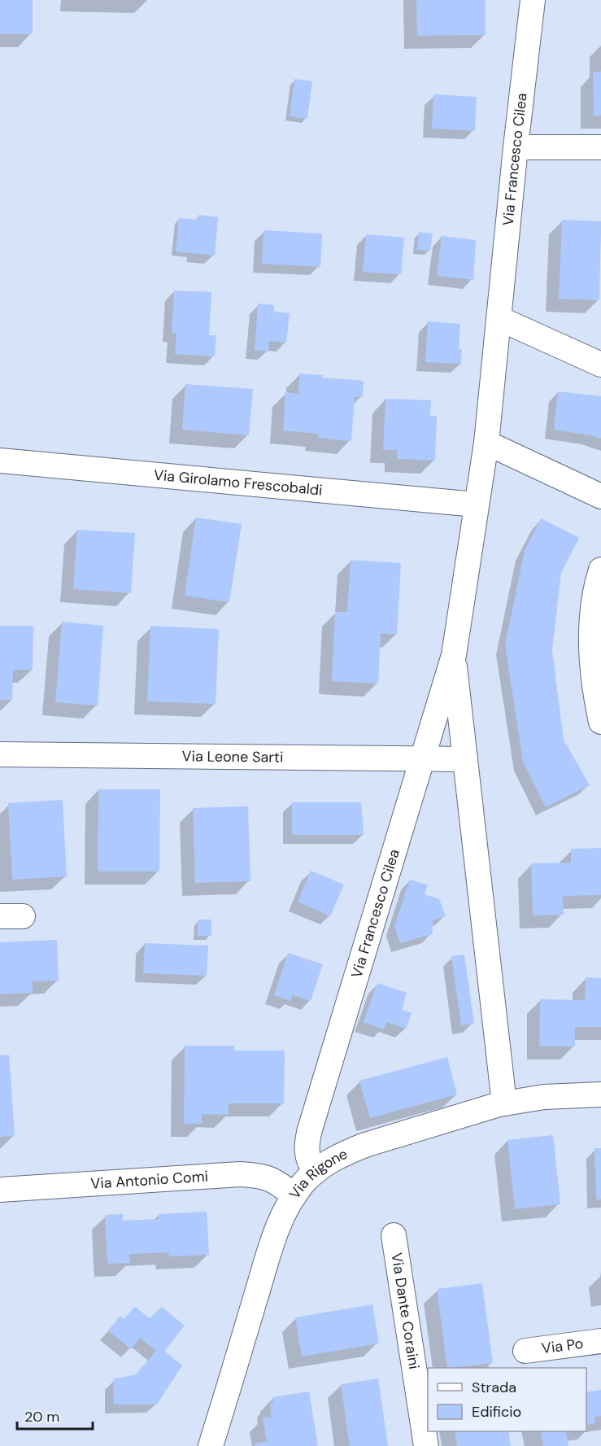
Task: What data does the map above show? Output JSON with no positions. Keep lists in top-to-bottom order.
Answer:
{
  "streets": {
    "street": [
      "Via Francesco Cilea",
      "Via Girolamo Frescobaldi",
      "Via Leone Sarti",
      "Via Rigone",
      "Via Antonio Comi",
      "Via Dante Coraini",
      "Via Po"
    ]
  },
  "crossings": [
    ["Via Francesco Cilea", "Via Girolamo Frescobaldi"],
    ["Via Francesco Cilea", "Via Leone Sarti"],
    ["Via Francesco Cilea", "Via Rigone"],
    ["Via Rigone", "Via Antonio Comi"]
  ],
  "legend": ["Strada", "Edificio"],
  "scale_bar": "20 m"
}
